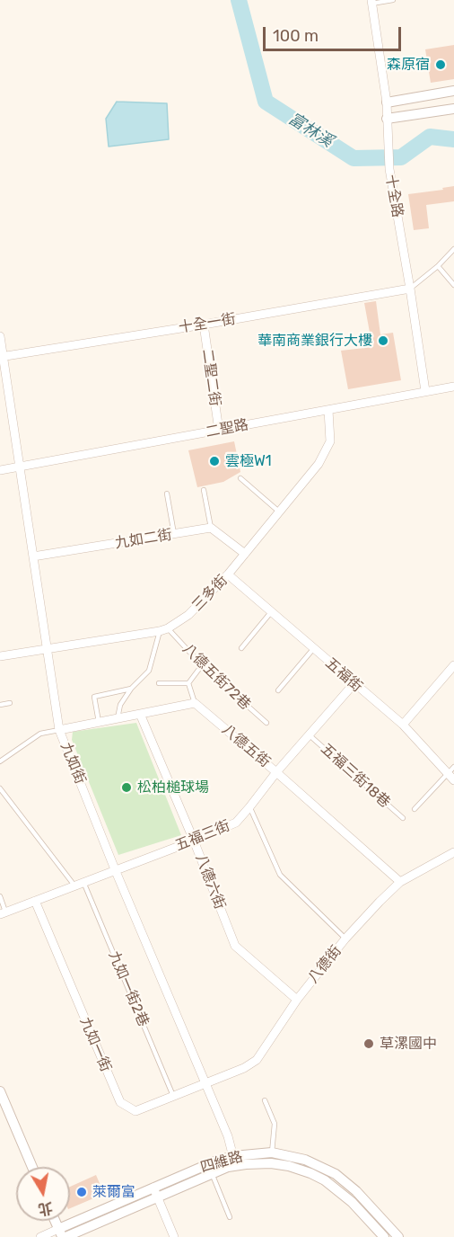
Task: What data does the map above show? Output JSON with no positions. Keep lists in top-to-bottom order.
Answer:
{
  "streets": {
    "street": [
      "十全路",
      "十全一街",
      "二聖二街",
      "二聖路",
      "九如二街",
      "三多街",
      "五福街",
      "八德五街",
      "九如街",
      "五福三街",
      "八德六街",
      "八德街",
      "九如一街",
      "四維路"
    ],
    "lane": ["八德五街72巷", "五福三街18巷", "九如一街2巷"]
  },
  "crossings": [
    ["十全路", "十全一街"],
    ["十全路", "二聖路"],
    ["十全一街", "二聖二街"],
    ["十全一街", "九如街"],
    ["二聖二街", "二聖路"],
    ["二聖路", "三多街"],
    ["二聖路", "九如街"],
    ["九如二街", "九如街"],
    ["三多街", "五福街"],
    ["三多街", "八德五街72巷"],
    ["三多街", "九如街"],
    ["五福街", "五福三街"],
    ["八德五街", "五福三街"],
    ["八德五街", "八德街"],
    ["九如街", "五福三街"],
    ["九如街", "八德街"],
    ["九如街", "九如一街"],
    ["九如街", "四維路"],
    ["五福三街18巷", "五福三街"],
    ["五福三街", "八德六街"],
    ["五福三街", "九如一街2巷"],
    ["五福三街", "九如一街"],
    ["八德六街", "八德街"],
    ["八德街", "九如一街"],
    ["九如一街2巷", "九如一街"]
  ],
  "water": ["富林溪"],
  "places": [
    "森原宿",
    "華南商業銀行大樓",
    "雲極W1",
    "松柏槌球場",
    "草漯國中",
    "萊爾富"
  ],
  "scale_bar": "100 m",
  "north": "bottom"
}
